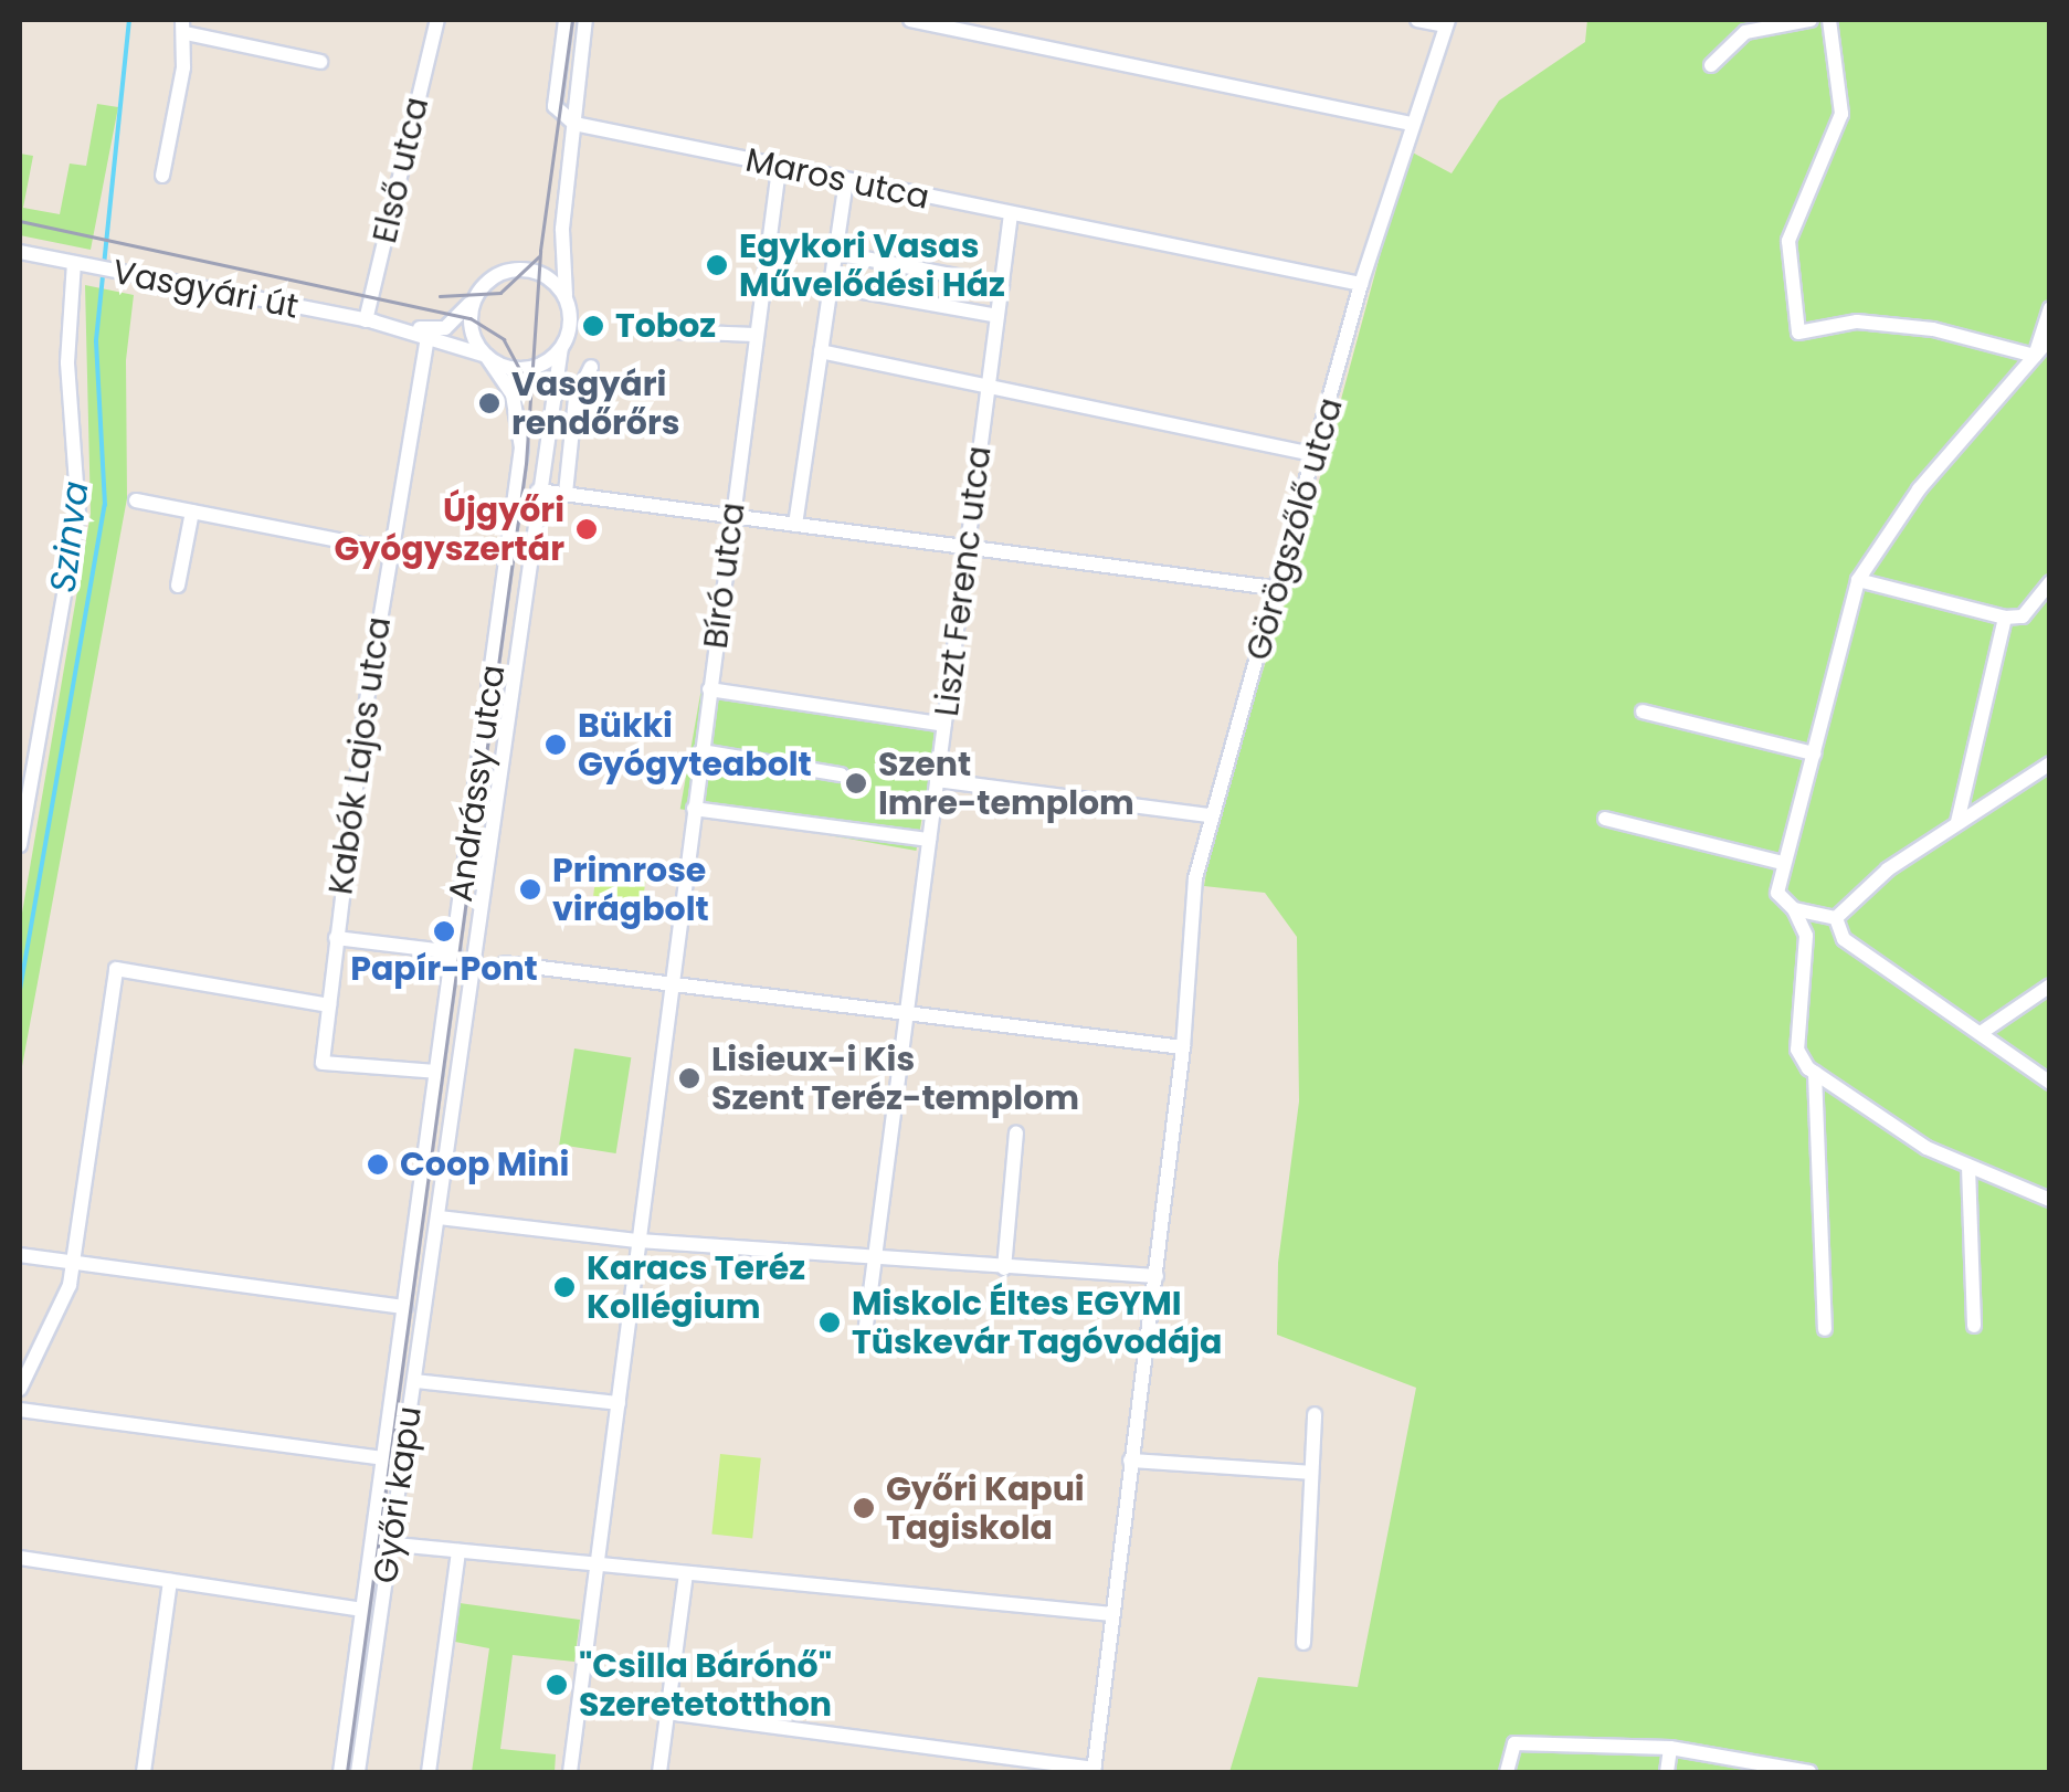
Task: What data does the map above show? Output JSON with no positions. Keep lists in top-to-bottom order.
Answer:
{
  "streets": {
    "street": [
      "Első utca",
      "Maros utca",
      "Vasgyári út",
      "Görögszőlő utca",
      "Bíró utca",
      "Liszt Ferenc utca",
      "Kabók Lajos utca",
      "Andrássy utca",
      "Győri kapu"
    ]
  },
  "crossings": [
    ["Első utca", "Vasgyári út"],
    ["Maros utca", "Görögszőlő utca"],
    ["Maros utca", "Bíró utca"],
    ["Maros utca", "Liszt Ferenc utca"],
    ["Vasgyári út", "Kabók Lajos utca"],
    ["Vasgyári út", "Andrássy utca"],
    ["Kabók Lajos utca", "Andrássy utca"],
    ["Andrássy utca", "Győri kapu"]
  ],
  "water": ["Szinva"],
  "places": [
    "Egykori Vasas Művelődési Ház",
    "Toboz",
    "Vasgyári rendőrőrs",
    "Újgyőri Gyógyszertár",
    "Bükki Gyógyteabolt",
    "Szent Imre-templom",
    "Primrose virágbolt",
    "Papír-Pont",
    "Lisieux-i Kis Szent Teréz-templom",
    "Coop Mini",
    "Karacs Teréz Kollégium",
    "Miskolc Éltes EGYMI Tüskevár Tagóvodája",
    "Győri Kapui Tagiskola",
    "\"Csilla Bárónő\" Szeretetotthon"
  ]
}
